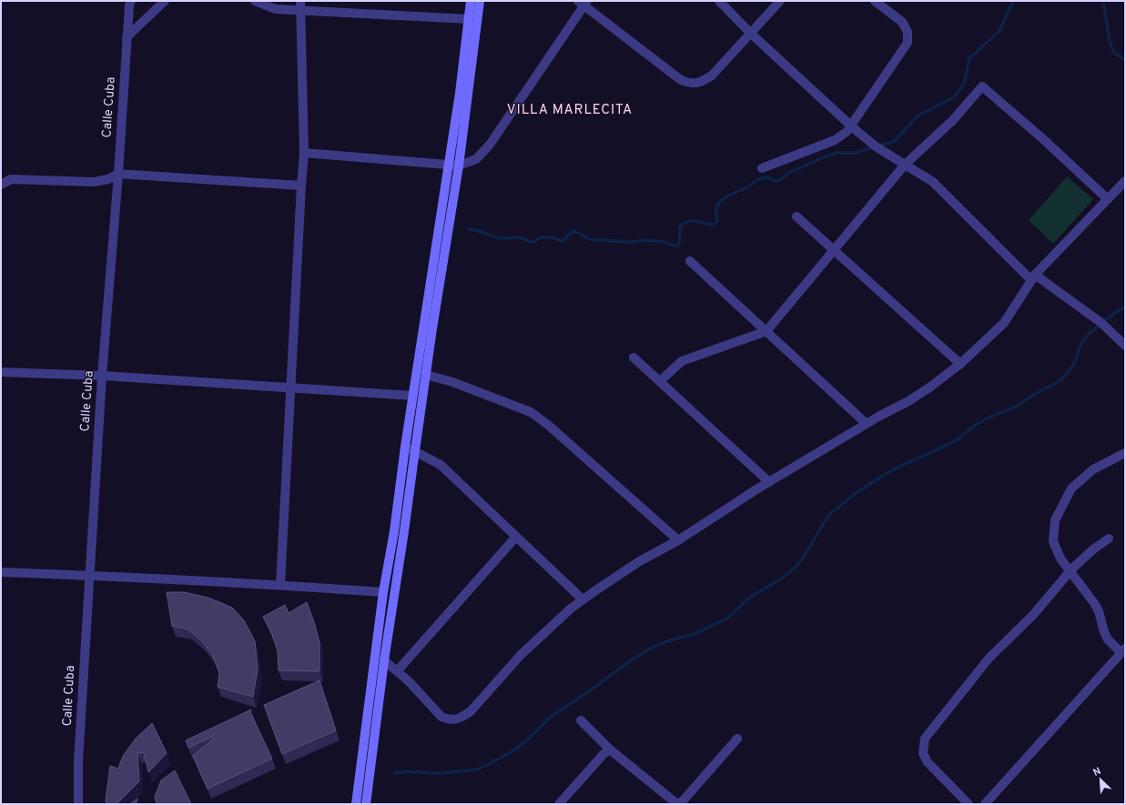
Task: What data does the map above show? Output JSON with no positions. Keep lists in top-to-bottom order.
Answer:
{
  "streets": {
    "street": ["Calle Cuba"]
  },
  "districts": ["VILLA MARLECITA"],
  "north": "top left"
}
